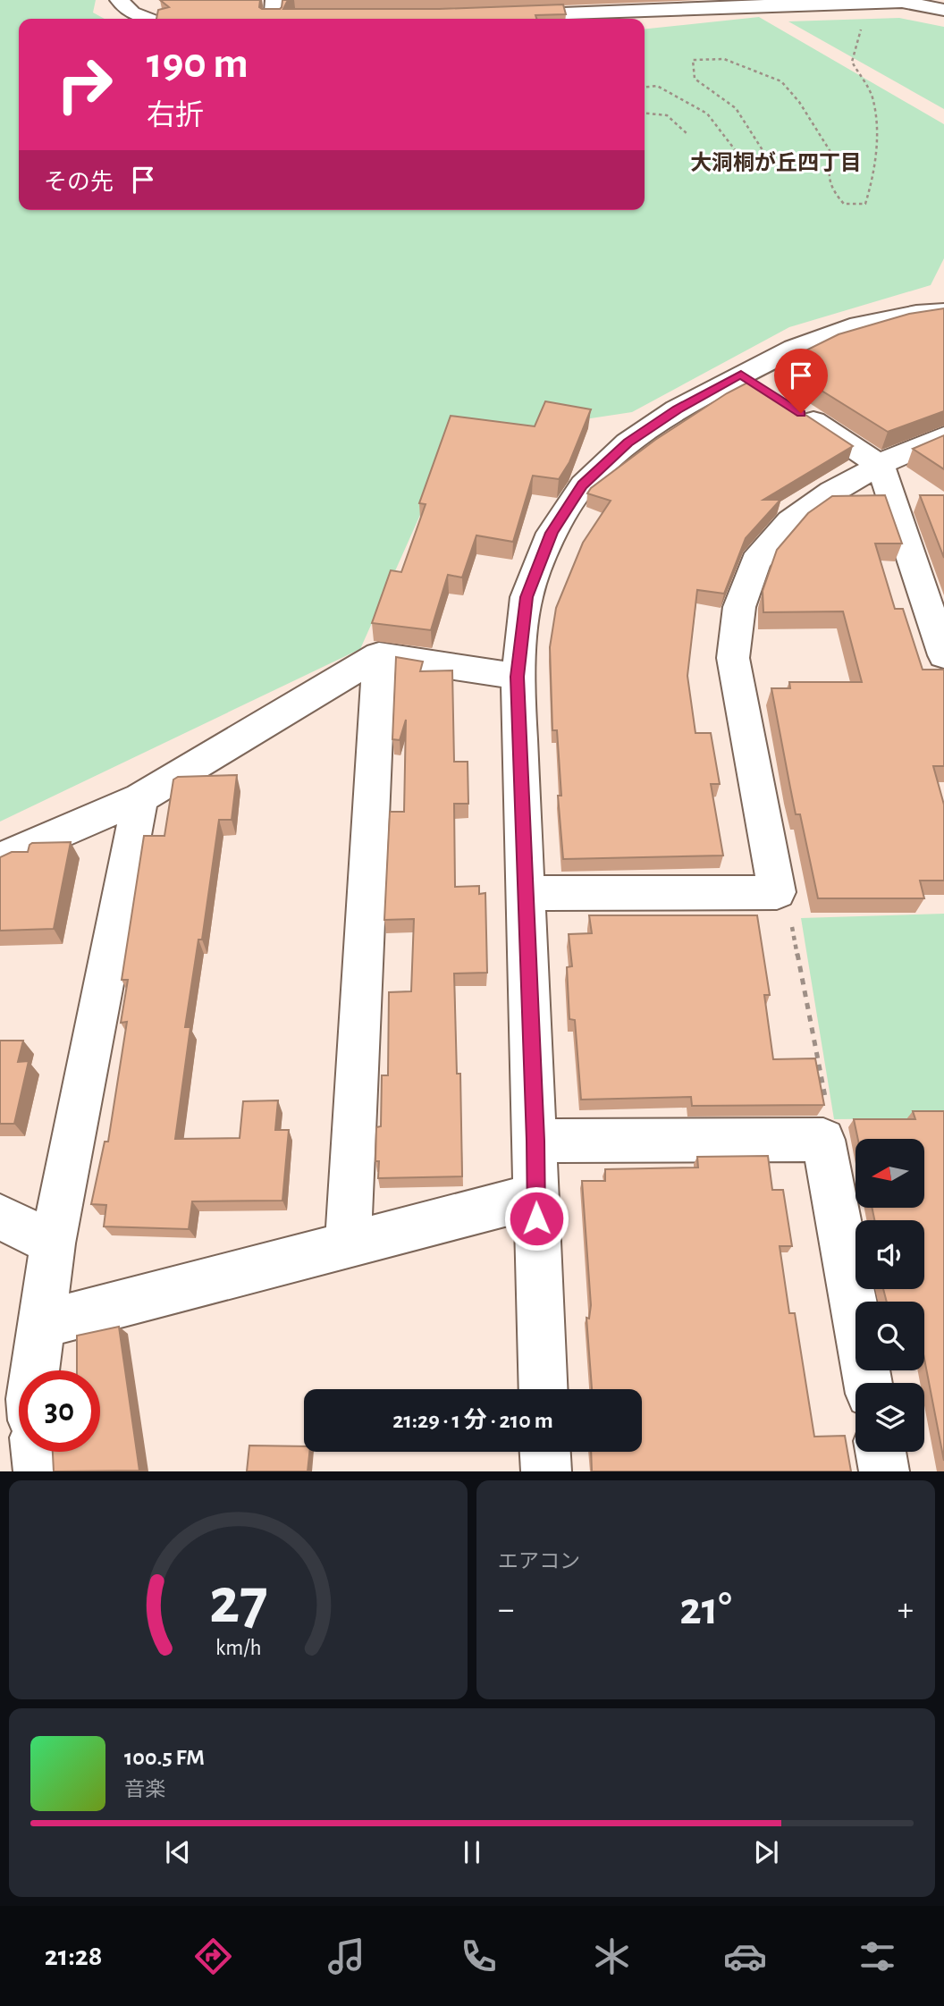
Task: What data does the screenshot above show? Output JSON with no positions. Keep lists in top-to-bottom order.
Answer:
{
  "districts": ["大洞桐が丘四丁目"],
  "north": "left",
  "page": {
    "turn": ["190 m", "右折"],
    "then": "その先",
    "limit": "30",
    "trip": "21:29 · 1 分 · 210 m",
    "tile": "エアコン",
    "heat": ["−", "21°", "+"],
    "song": ["100.5 FM", "音楽"],
    "tabs": "21:28",
    "gauge": ["27", "km/h"]
  }
}
